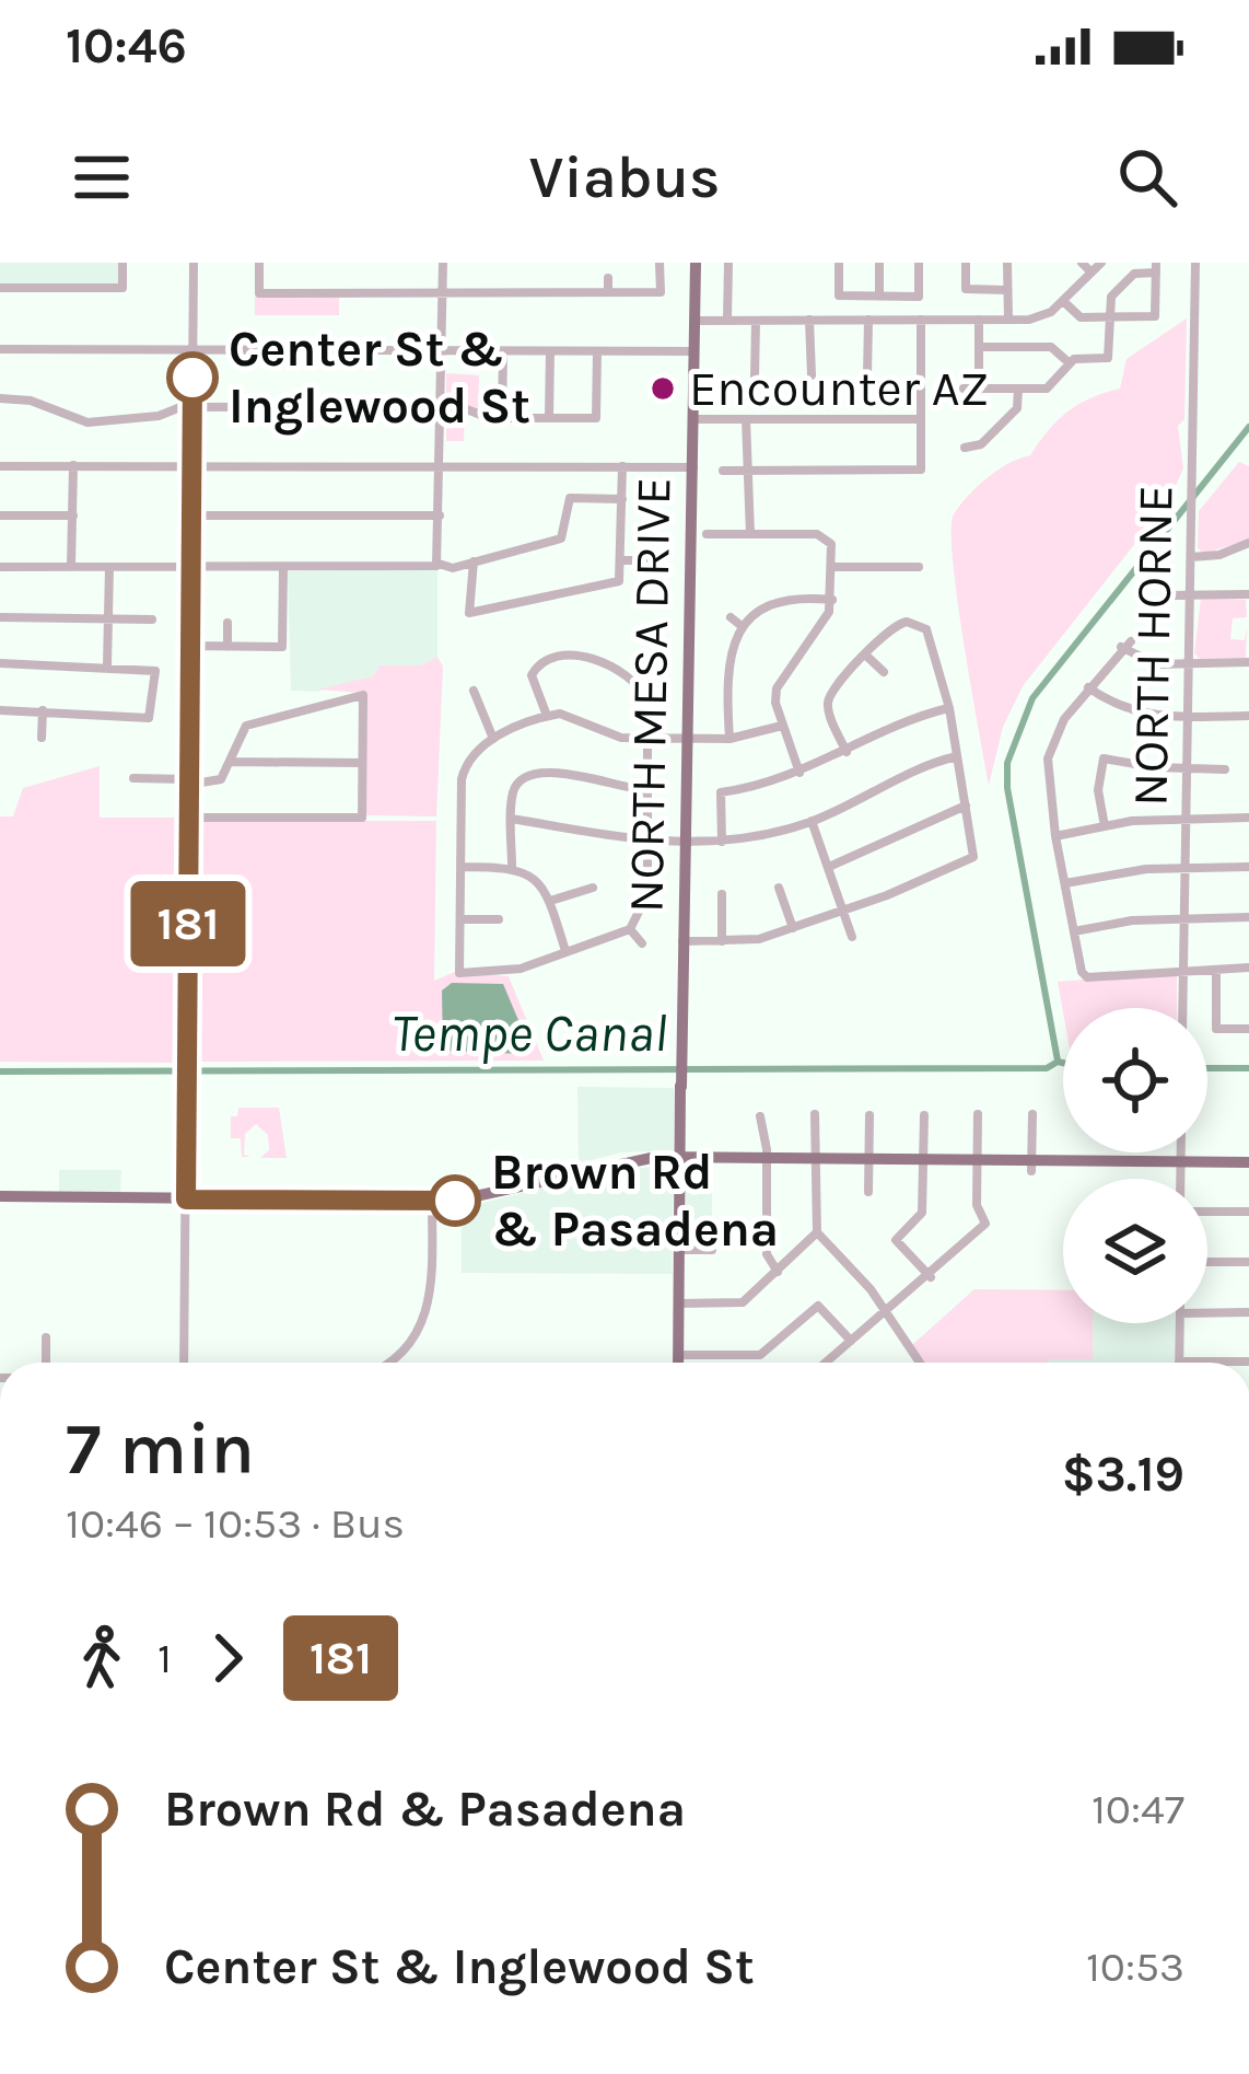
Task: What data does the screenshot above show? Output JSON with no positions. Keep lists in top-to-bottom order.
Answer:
{
  "streets": {
    "main road": ["NORTH MESA DRIVE"],
    "street": ["NORTH HORNE"]
  },
  "water": ["Tempe Canal"],
  "places": ["Center St & Inglewood St", "Encounter AZ", "Brown Rd & Pasadena"],
  "lines": ["bus line 181"],
  "page": {
    "status": "10:46",
    "header": "Viabus",
    "on_map": "181",
    "heading": ["7 min", "10:46 – 10:53 · Bus", "$3.19"],
    "legs": ["1", "181"],
    "list": [
      {
        "name": "Brown Rd & Pasadena",
        "value": "10:47"
      },
      {
        "name": "Center St & Inglewood St",
        "value": "10:53"
      }
    ]
  }
}
